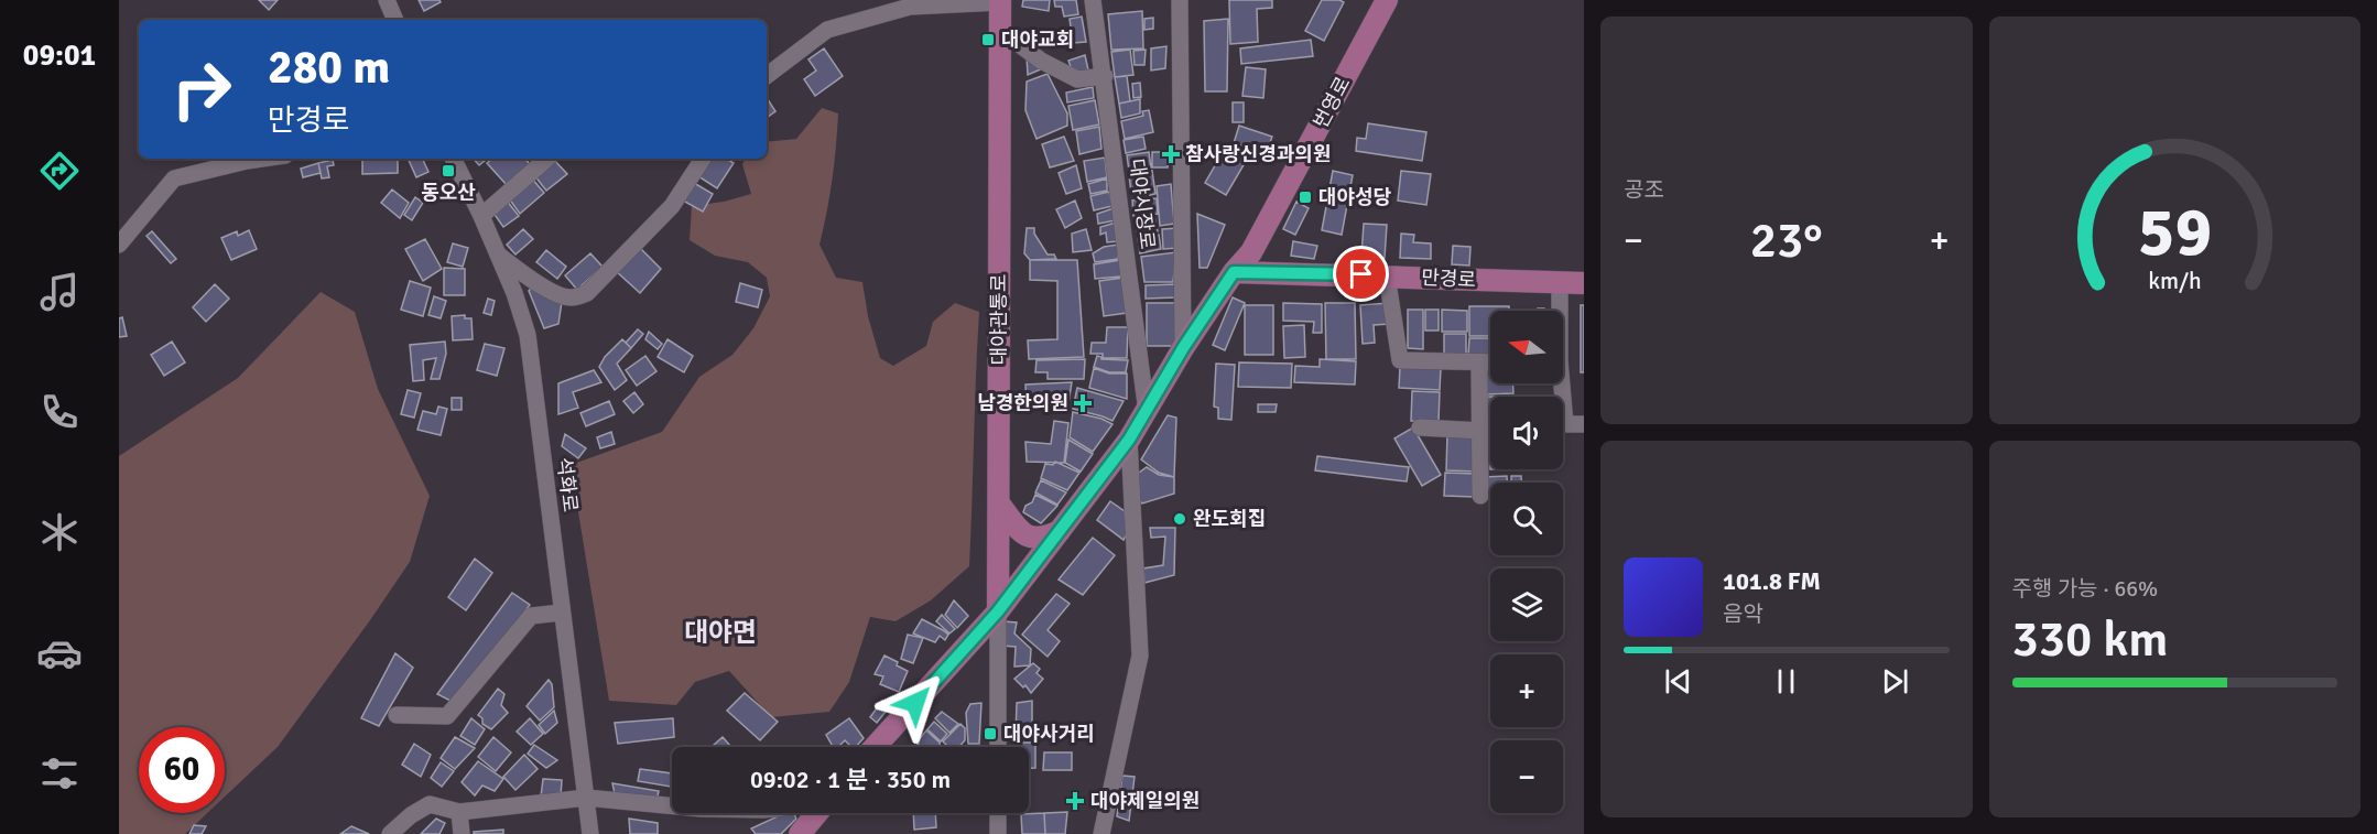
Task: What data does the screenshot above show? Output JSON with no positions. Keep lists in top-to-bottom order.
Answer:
{
  "streets": {
    "main road": ["번영로", "만경로", "대야관통로"],
    "street": ["대야시장로", "석화로"]
  },
  "crossings": [
    ["번영로", "대야시장로"],
    ["번영로", "만경로"],
    ["번영로", "대야관통로"]
  ],
  "districts": ["대야면"],
  "places": {
    "transit": [
      "대야교회",
      "동오산",
      "대야성당",
      "대야사거리"
    ],
    "health": ["참사랑신경과의원", "남경한의원", "대야제일의원"],
    "other": ["완도회집"]
  },
  "north": "left",
  "page": {
    "tabs": "09:01",
    "tile": [
      "공조",
      ["주행 가능 · 66%", "330 km"]
    ],
    "turn": ["280 m", "만경로"],
    "heat": ["−", "23°", "+"],
    "map_buttons": ["+", "−"],
    "song": ["101.8 FM", "음악"],
    "limit": "60",
    "trip": "09:02 · 1 분 · 350 m",
    "gauge": ["59", "km/h"]
  }
}
